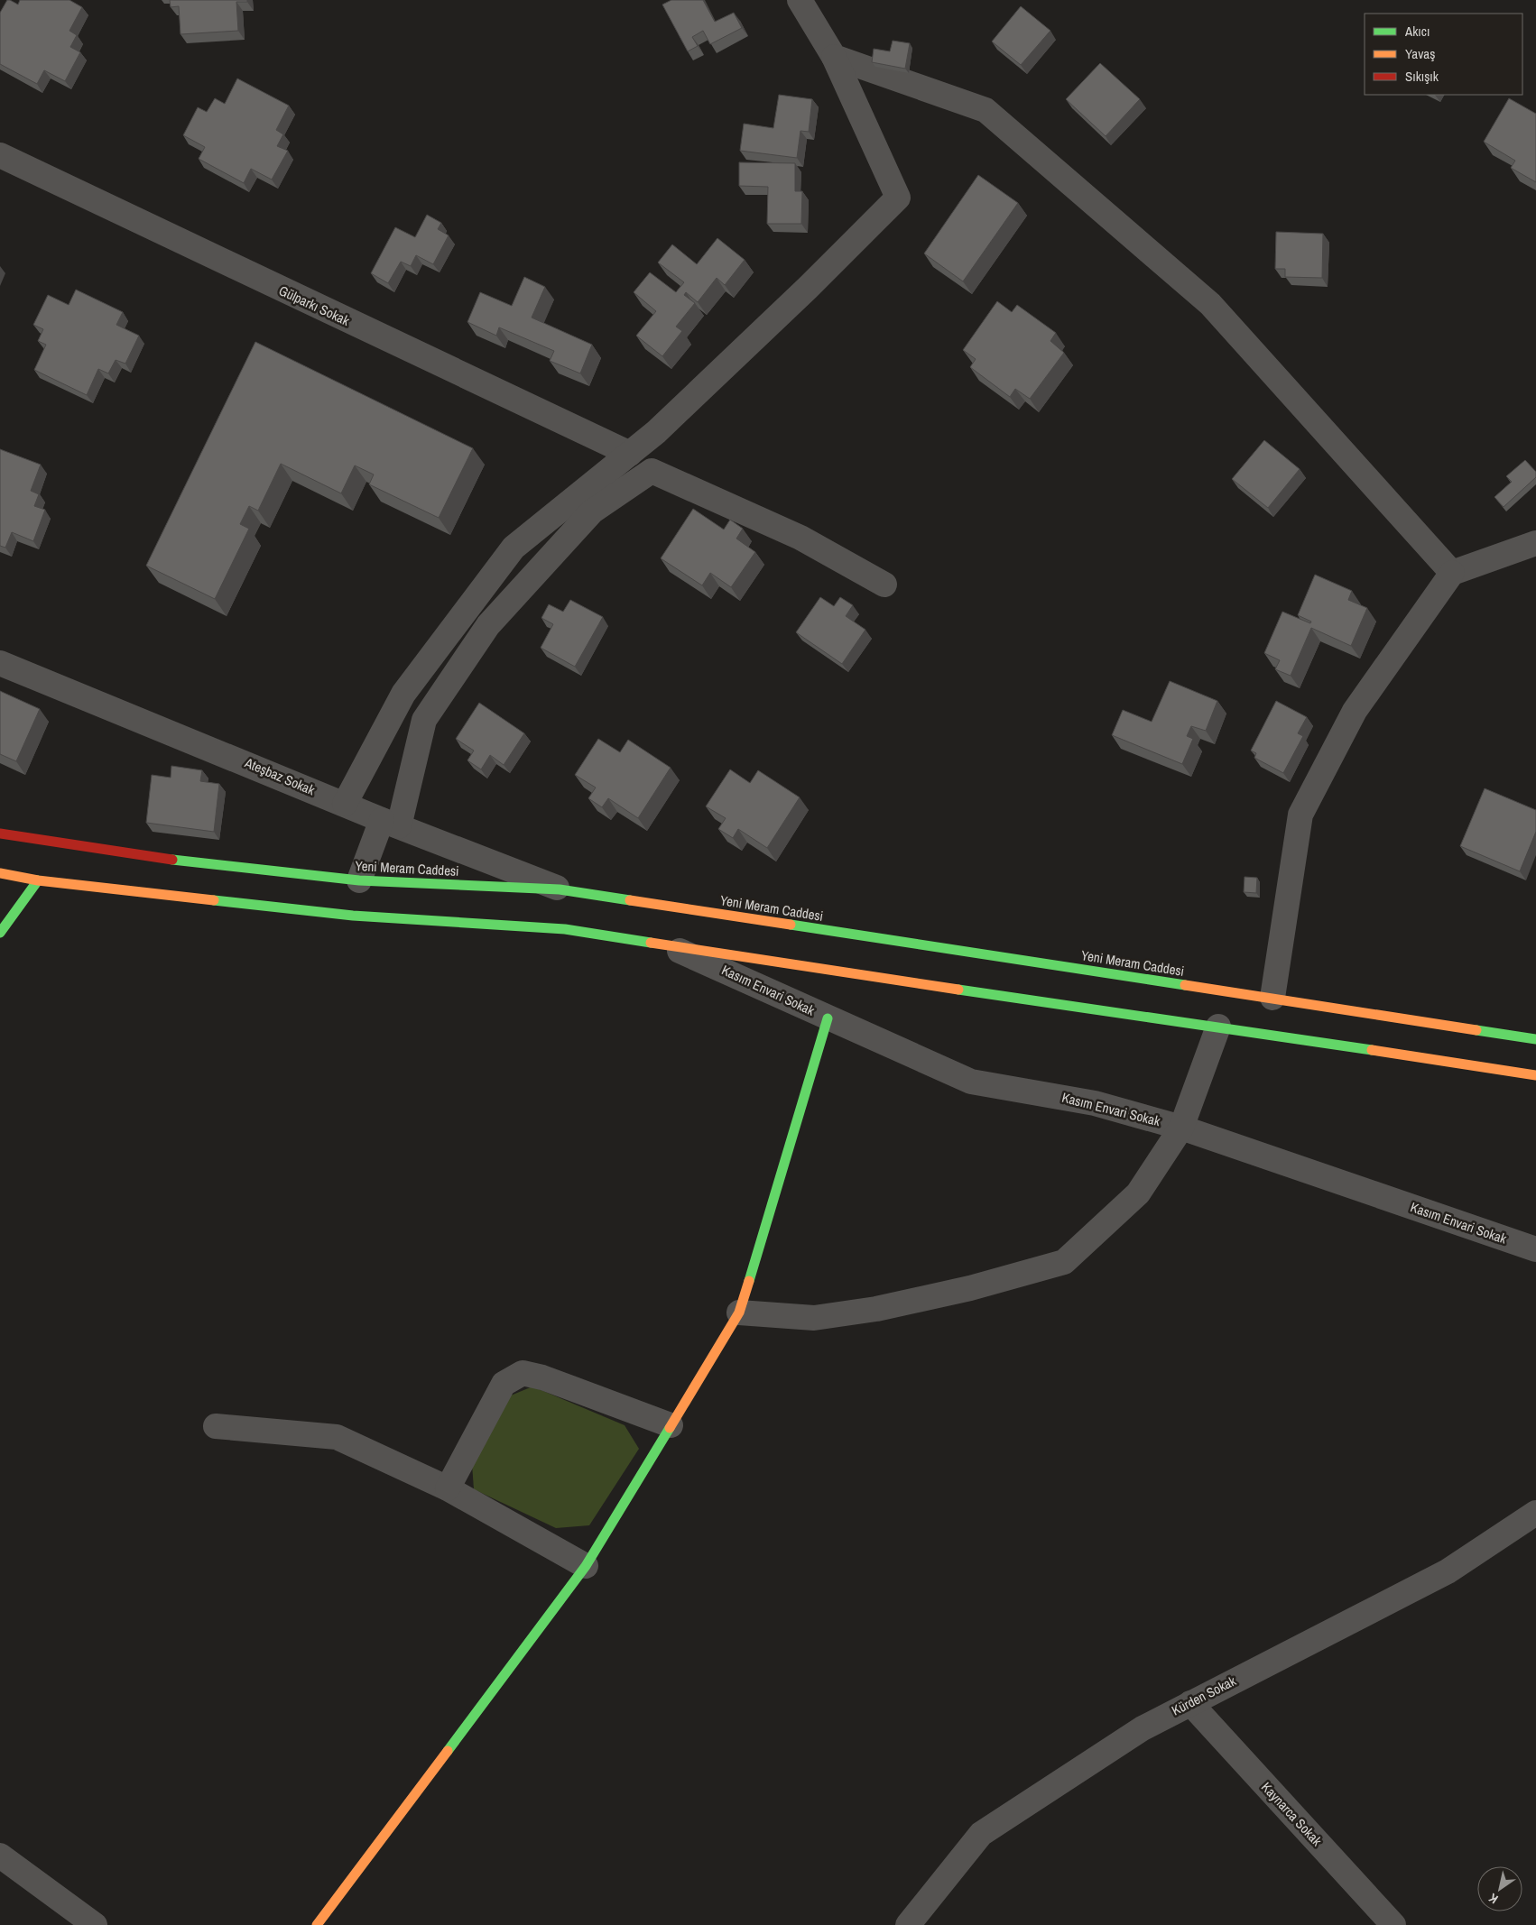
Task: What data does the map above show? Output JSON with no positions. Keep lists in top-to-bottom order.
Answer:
{
  "streets": {
    "main road": ["Yeni Meram Caddesi"],
    "street": [
      "Gülparkı Sokak",
      "Ateşbaz Sokak",
      "Kasım Envari Sokak",
      "Kürden Sokak",
      "Kaynarca Sokak"
    ]
  },
  "crossings": [
    ["Ateşbaz Sokak", "Yeni Meram Caddesi"],
    ["Kürden Sokak", "Kaynarca Sokak"]
  ],
  "legend": ["Akıcı", "Yavaş", "Sıkışık"],
  "north": "bottom left"
}
